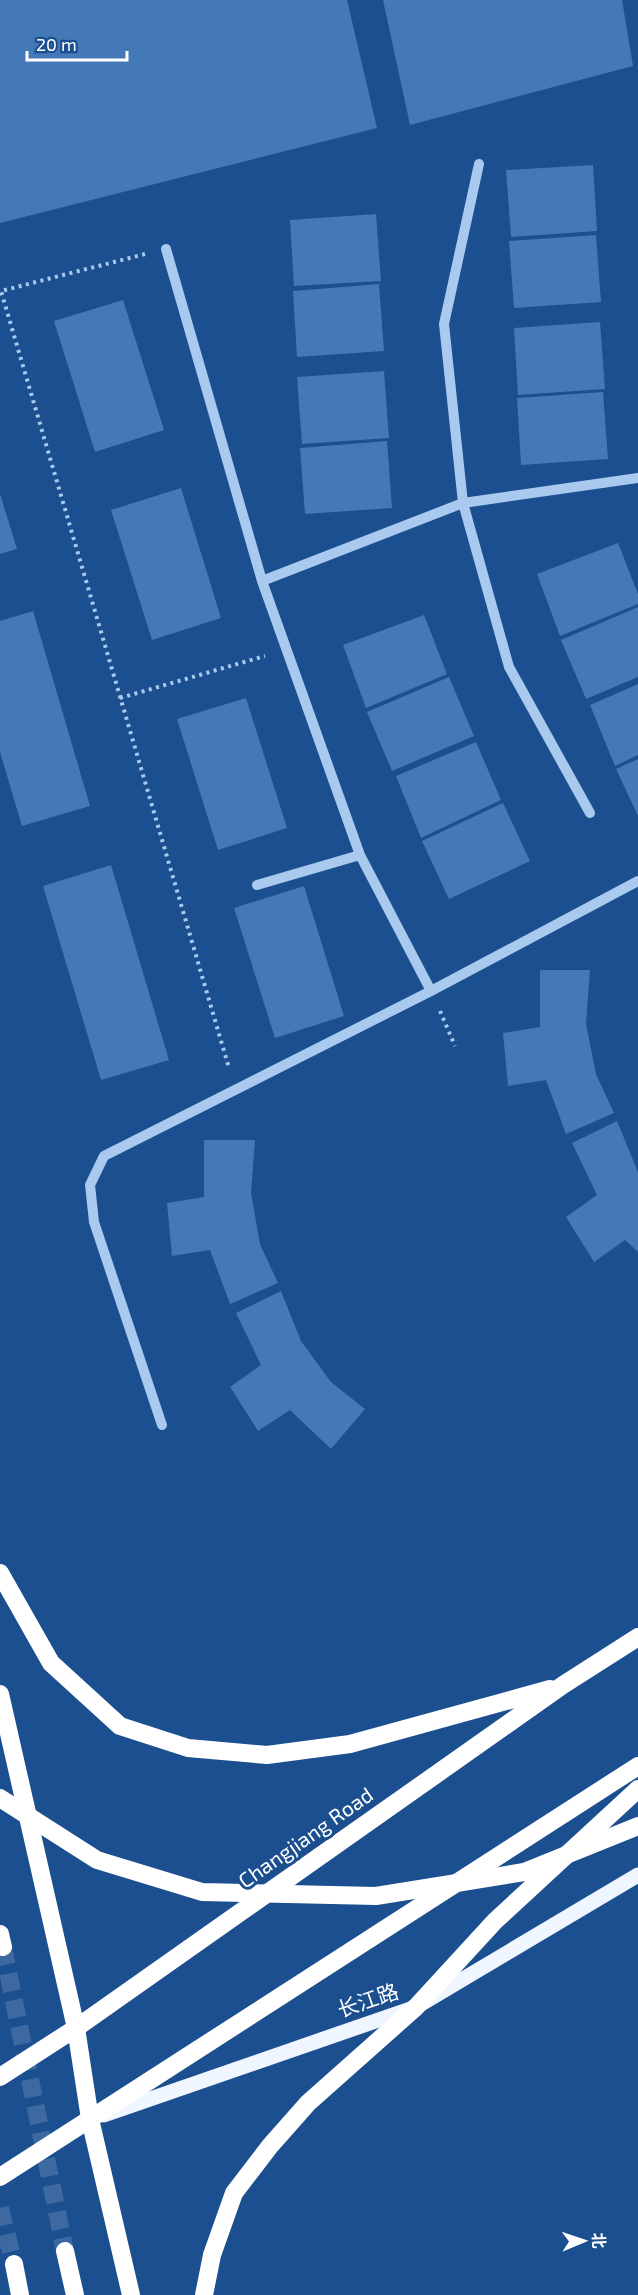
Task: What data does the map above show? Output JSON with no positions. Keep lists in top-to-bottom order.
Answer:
{
  "streets": {
    "highway": ["Changjiang Road"],
    "main road": ["长江路"]
  },
  "scale_bar": "20 m",
  "north": "right"
}
